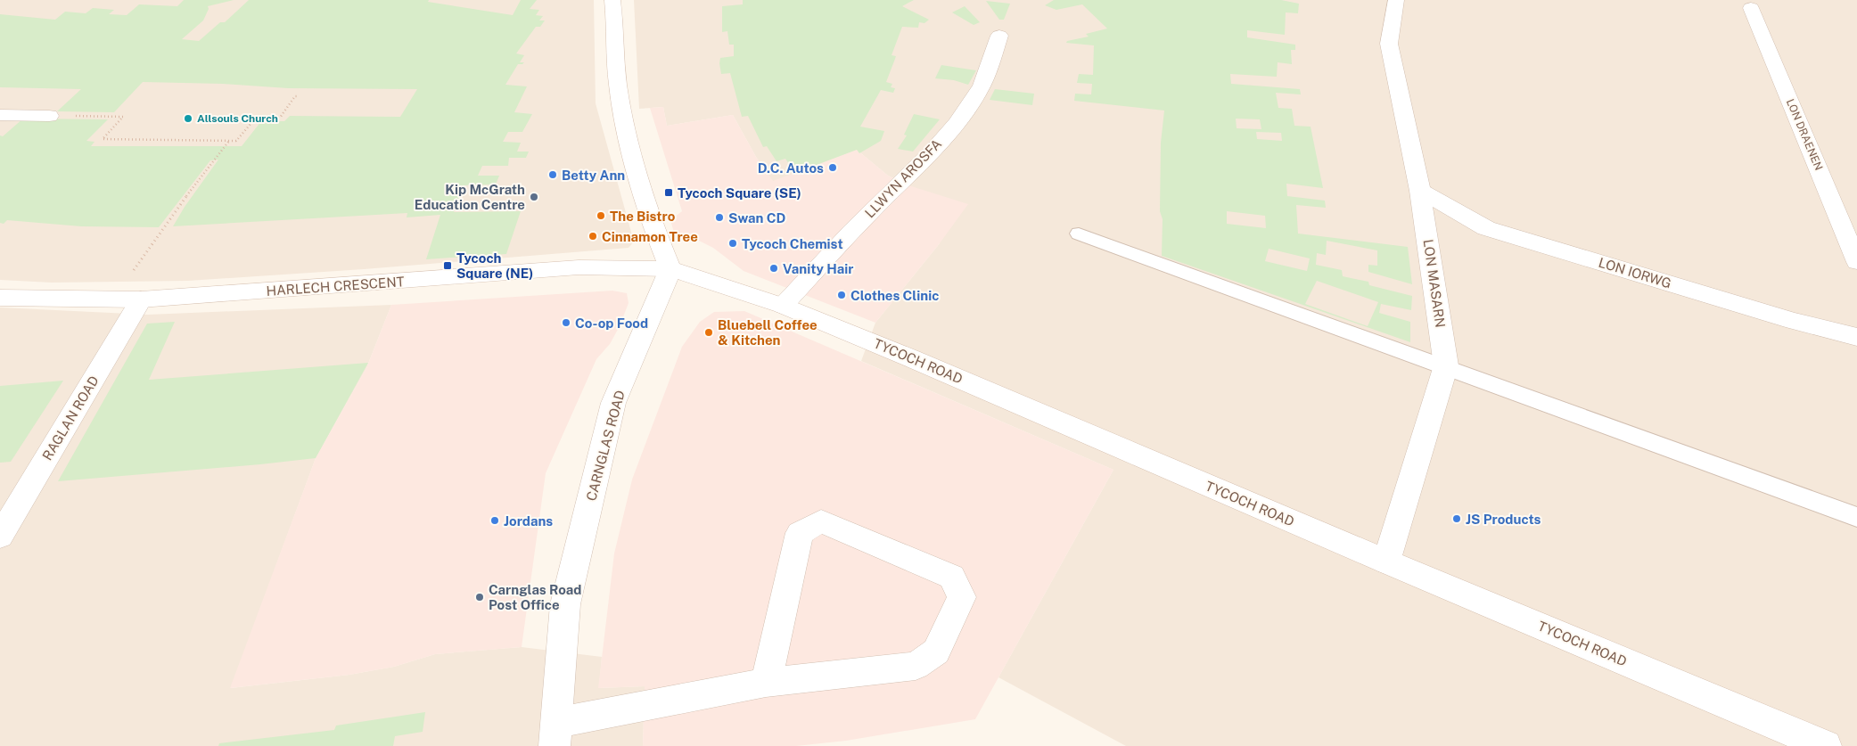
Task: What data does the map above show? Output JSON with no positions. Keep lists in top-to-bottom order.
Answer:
{
  "streets": {
    "street": [
      "LON DRAENEN",
      "LLWYN AROSFA",
      "LON IORWG",
      "LON MASARN",
      "HARLECH CRESCENT",
      "TYCOCH ROAD",
      "RAGLAN ROAD",
      "CARNGLAS ROAD"
    ]
  },
  "crossings": [
    ["LLWYN AROSFA", "TYCOCH ROAD"],
    ["LON IORWG", "LON MASARN"],
    ["LON MASARN", "TYCOCH ROAD"],
    ["HARLECH CRESCENT", "TYCOCH ROAD"],
    ["HARLECH CRESCENT", "RAGLAN ROAD"],
    ["HARLECH CRESCENT", "CARNGLAS ROAD"],
    ["TYCOCH ROAD", "CARNGLAS ROAD"]
  ],
  "places": {
    "other": [
      "Allsouls Church",
      "D.C. Autos",
      "Betty Ann",
      "Kip McGrath Education Centre",
      "The Bistro",
      "Swan CD",
      "Cinnamon Tree",
      "Tycoch Chemist",
      "Vanity Hair",
      "Clothes Clinic",
      "Co-op Food",
      "Bluebell Coffee & Kitchen",
      "JS Products",
      "Jordans",
      "Carnglas Road Post Office"
    ],
    "transit": ["Tycoch Square (SE)", "Tycoch Square (NE)"]
  }
}
